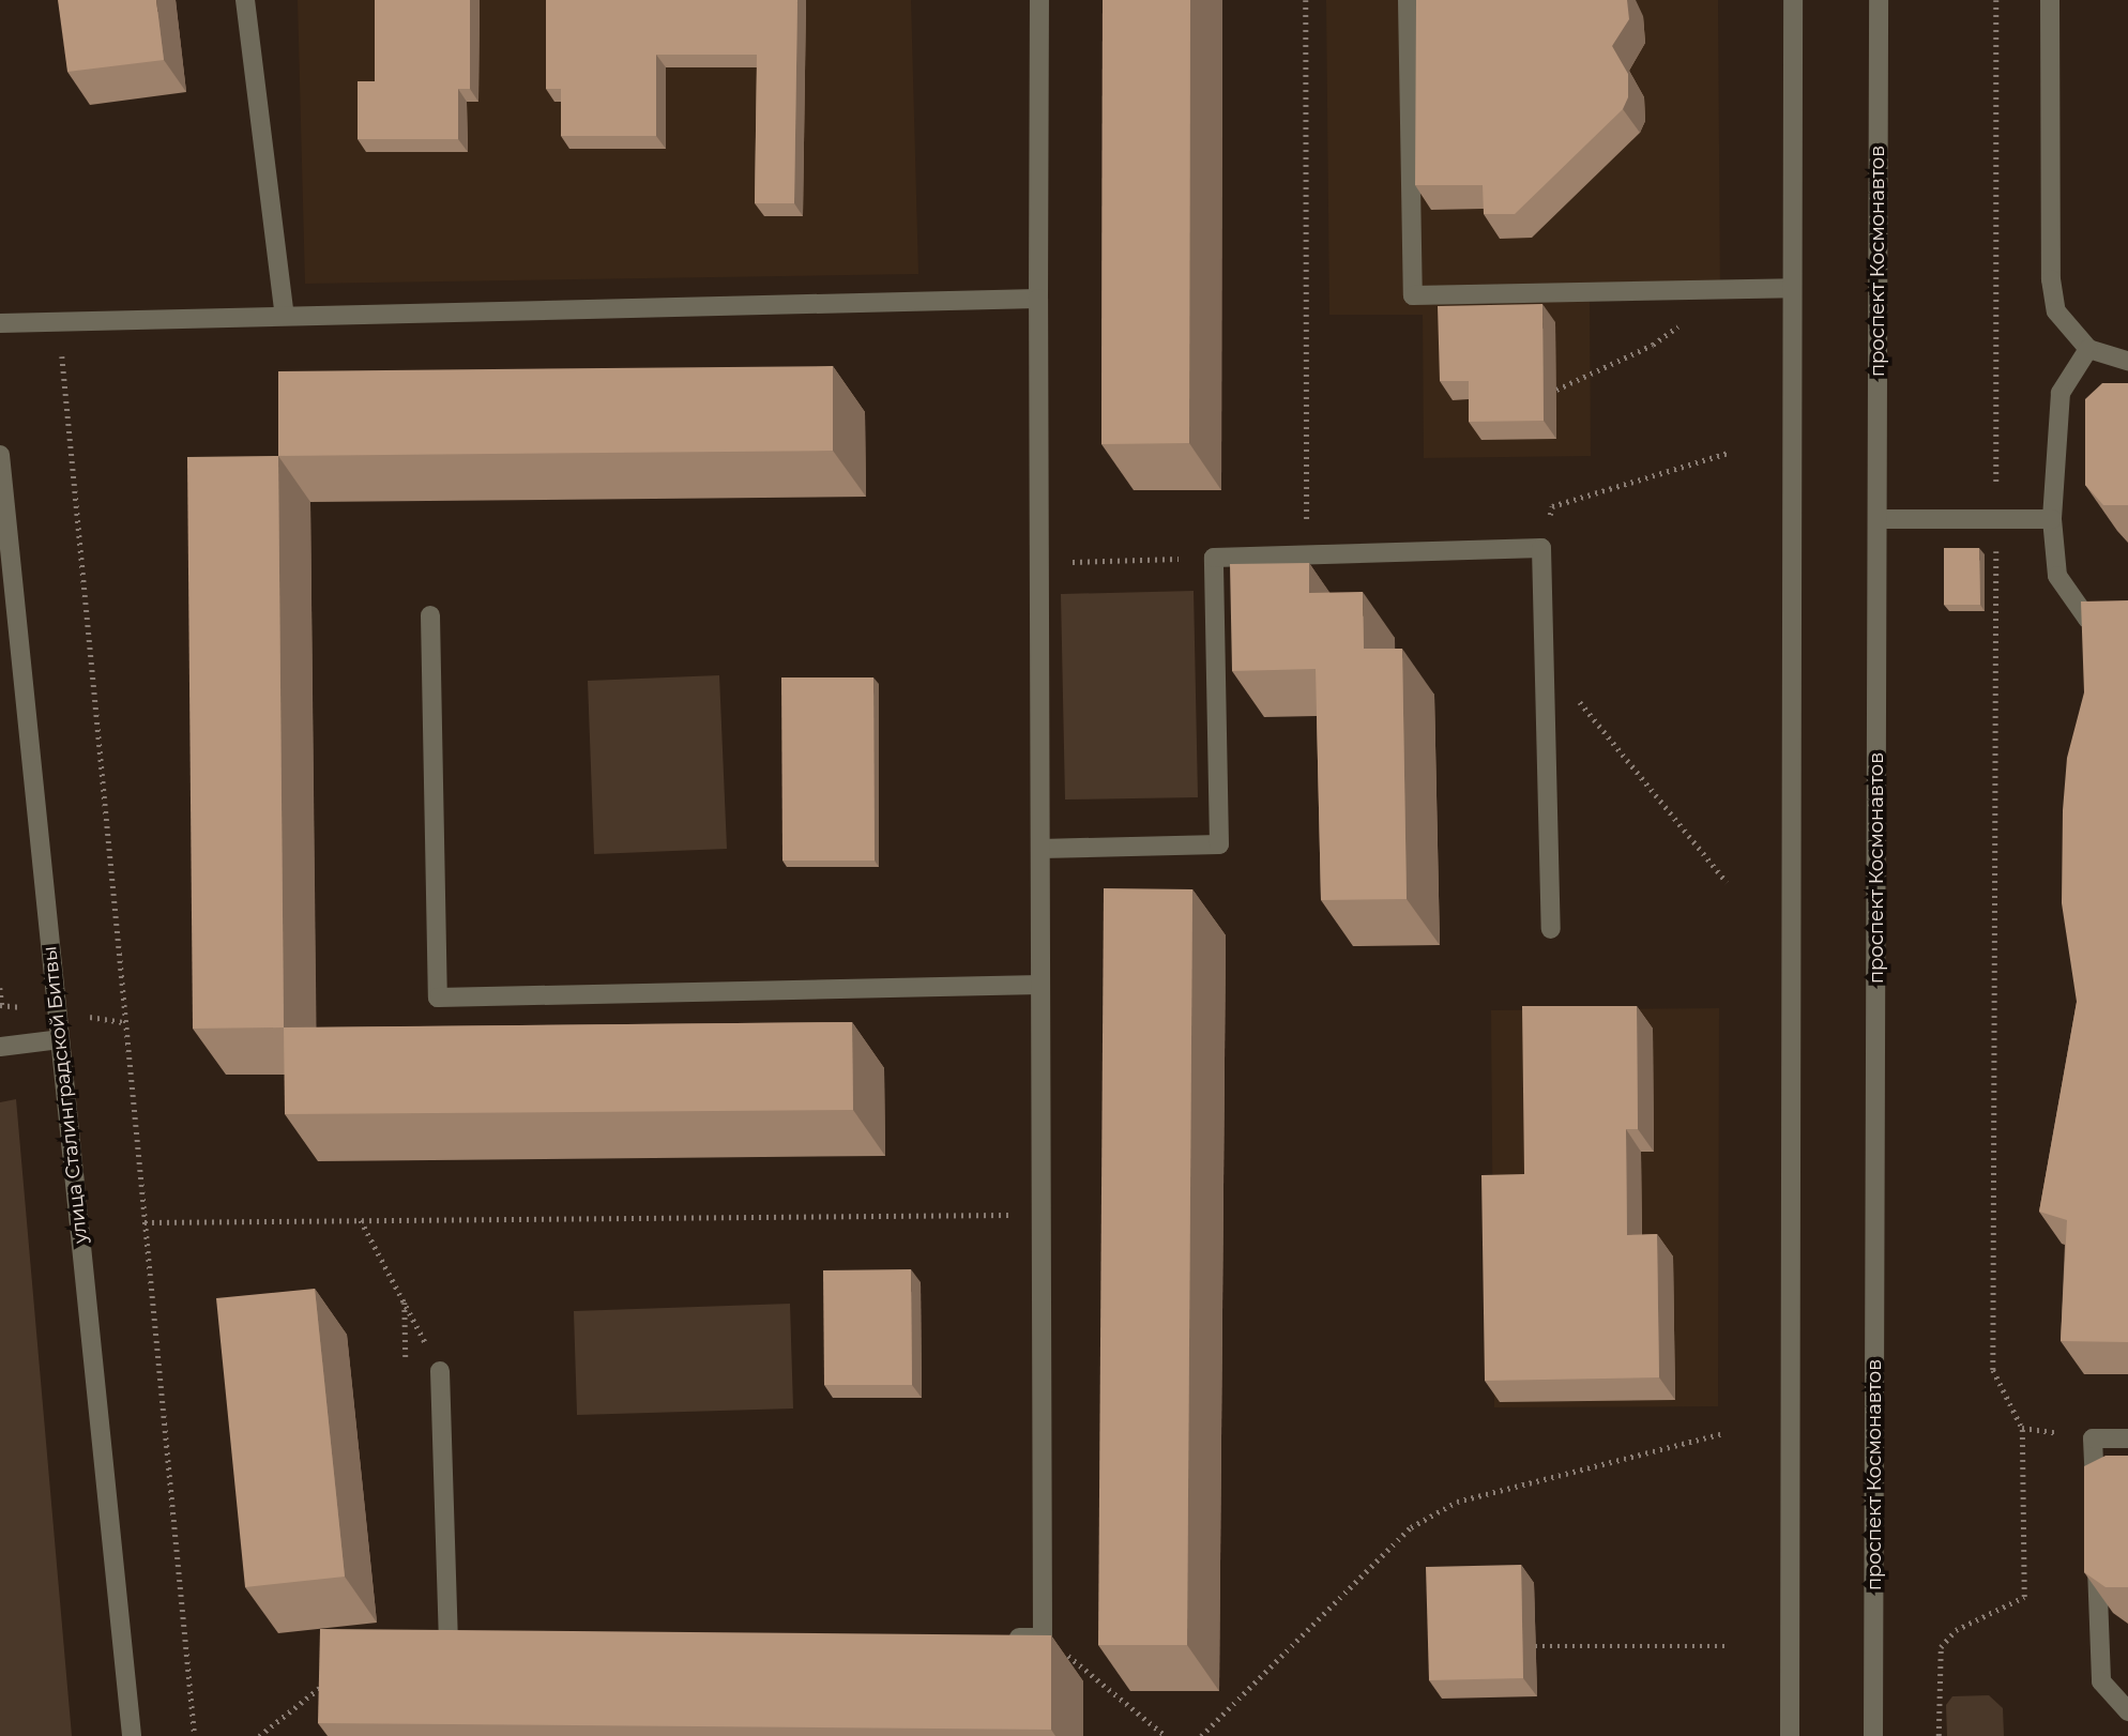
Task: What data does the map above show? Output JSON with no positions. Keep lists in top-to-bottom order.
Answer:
{
  "streets": {
    "street": ["проспект Космонавтов", "улица Сталинградской Битвы"]
  }
}
